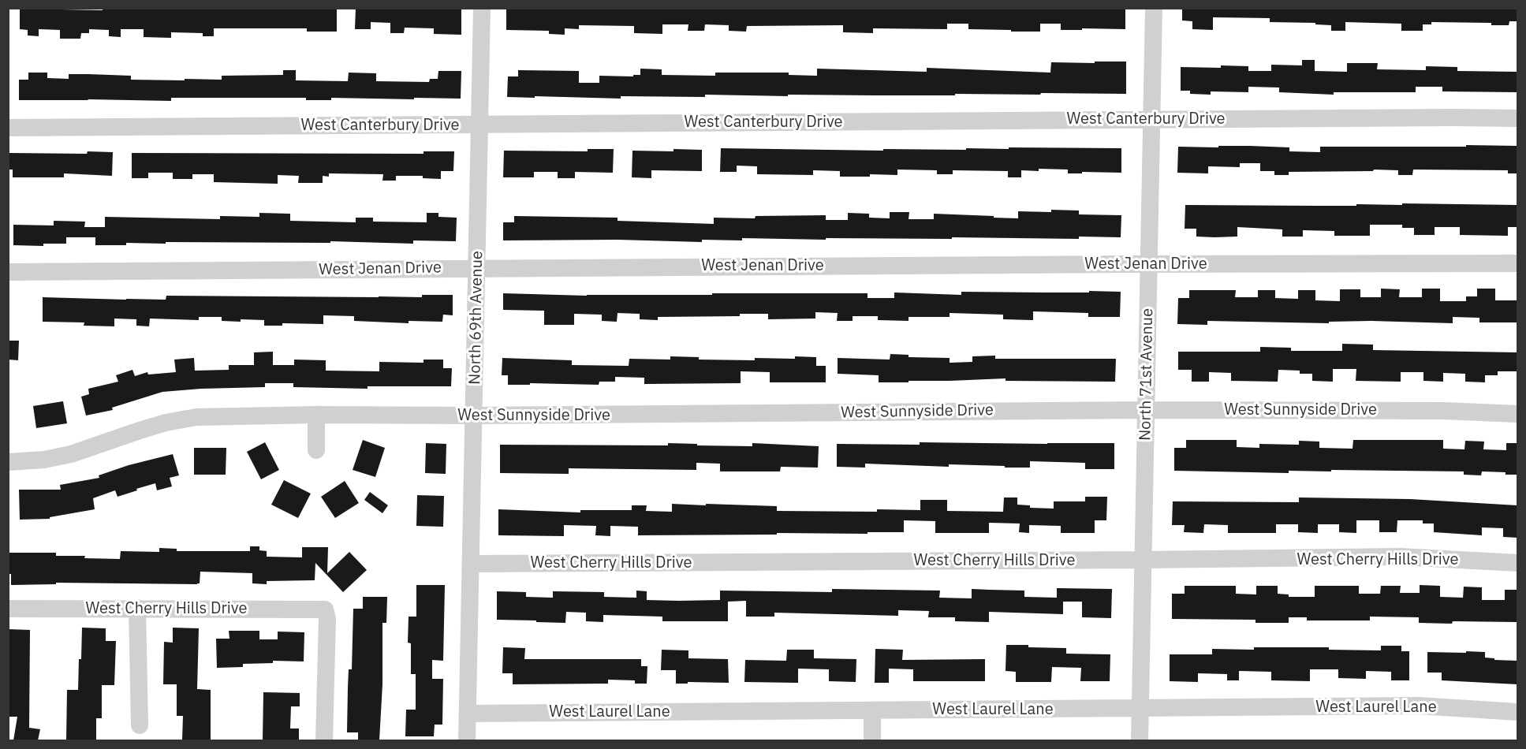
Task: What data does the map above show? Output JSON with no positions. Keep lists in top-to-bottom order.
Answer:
{
  "streets": {
    "street": [
      "West Canterbury Drive",
      "West Jenan Drive",
      "North 69th Avenue",
      "North 71st Avenue",
      "West Sunnyside Drive",
      "West Cherry Hills Drive",
      "West Laurel Lane"
    ]
  },
  "crossings": [
    ["West Canterbury Drive", "North 69th Avenue"],
    ["West Canterbury Drive", "North 71st Avenue"],
    ["West Jenan Drive", "North 69th Avenue"],
    ["West Jenan Drive", "North 71st Avenue"],
    ["North 69th Avenue", "West Sunnyside Drive"],
    ["North 69th Avenue", "West Cherry Hills Drive"],
    ["North 69th Avenue", "West Laurel Lane"],
    ["North 71st Avenue", "West Sunnyside Drive"],
    ["North 71st Avenue", "West Cherry Hills Drive"],
    ["North 71st Avenue", "West Laurel Lane"]
  ]
}
